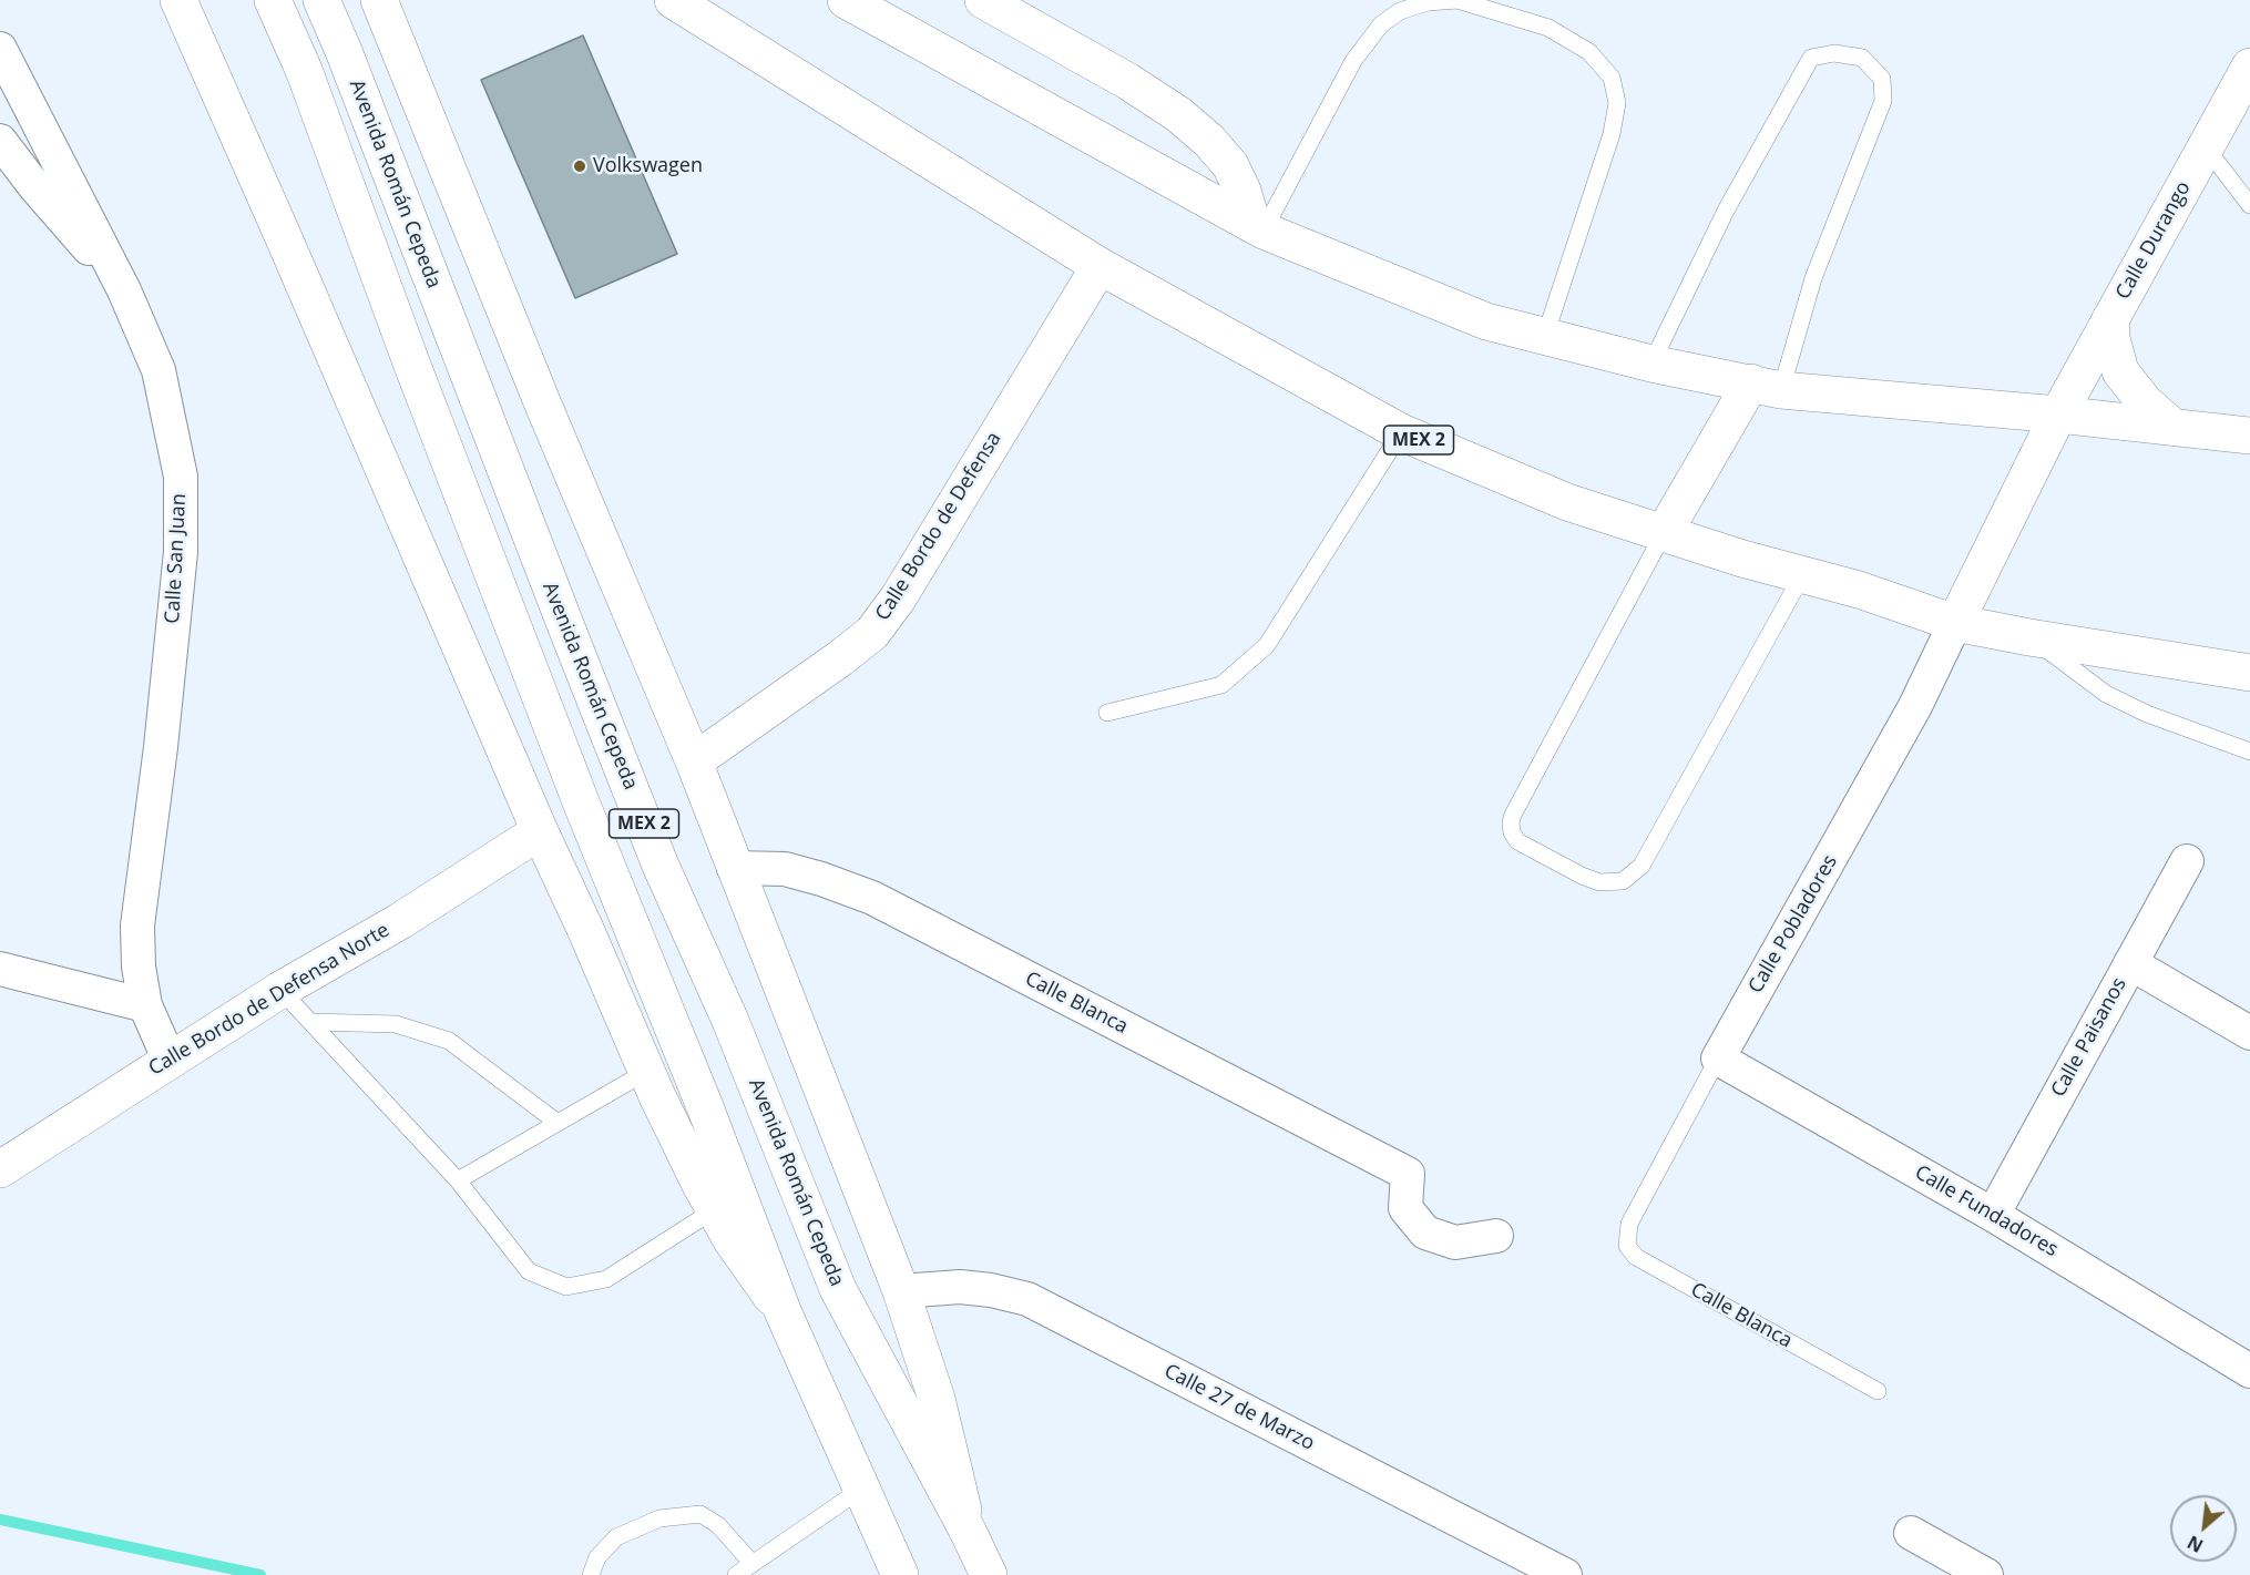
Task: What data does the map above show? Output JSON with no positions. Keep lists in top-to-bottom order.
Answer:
{
  "streets": {
    "main road": [
      "Avenida Román Cepeda",
      "Calle Durango",
      "MEX 2",
      "Calle Bordo de Defensa",
      "Calle Bordo de Defensa Norte"
    ],
    "street": [
      "Calle San Juan",
      "Calle Pobladores",
      "Calle Blanca",
      "Calle Paisanos",
      "Calle Fundadores",
      "Calle 27 de Marzo"
    ]
  },
  "crossings": [
    ["Avenida Román Cepeda", "MEX 2"],
    ["Calle Durango", "MEX 2"],
    ["Calle Durango", "Calle Pobladores"],
    ["MEX 2", "Calle Bordo de Defensa"],
    ["MEX 2", "Calle Pobladores"],
    ["MEX 2", "Calle Bordo de Defensa Norte"],
    ["MEX 2", "Calle Blanca"],
    ["MEX 2", "Calle 27 de Marzo"],
    ["Calle San Juan", "Calle Bordo de Defensa Norte"],
    ["Calle Pobladores", "Calle Blanca"],
    ["Calle Pobladores", "Calle Fundadores"],
    ["Calle Paisanos", "Calle Fundadores"]
  ],
  "places": ["Volkswagen"],
  "north": "bottom left"
}
